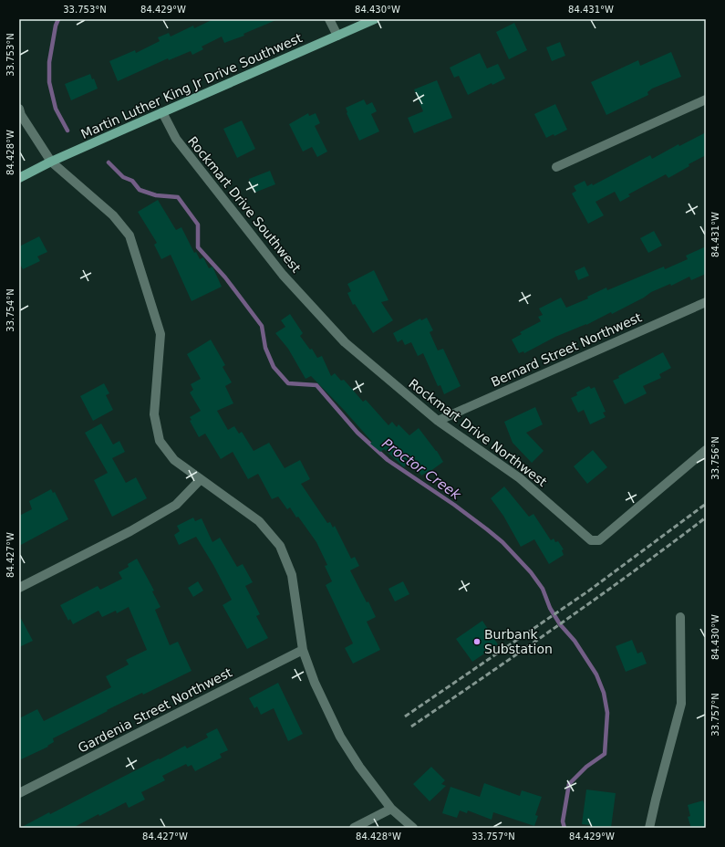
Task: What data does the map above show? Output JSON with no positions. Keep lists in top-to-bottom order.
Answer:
{
  "streets": {
    "main road": ["Martin Luther King Jr Drive Southwest"],
    "street": [
      "Rockmart Drive Southwest",
      "Bernard Street Northwest",
      "Rockmart Drive Northwest",
      "Gardenia Street Northwest"
    ]
  },
  "crossings": [
    ["Martin Luther King Jr Drive Southwest", "Rockmart Drive Southwest"],
    ["Rockmart Drive Southwest", "Rockmart Drive Northwest"],
    ["Bernard Street Northwest", "Rockmart Drive Northwest"]
  ],
  "water": ["Proctor Creek"],
  "places": ["Burbank Substation"],
  "coordinates": [
    "33.753°N",
    "84.429°W",
    "84.430°W",
    "84.431°W",
    "84.428°W",
    "33.754°N",
    "33.756°N",
    "84.427°W",
    "33.757°N"
  ]
}
